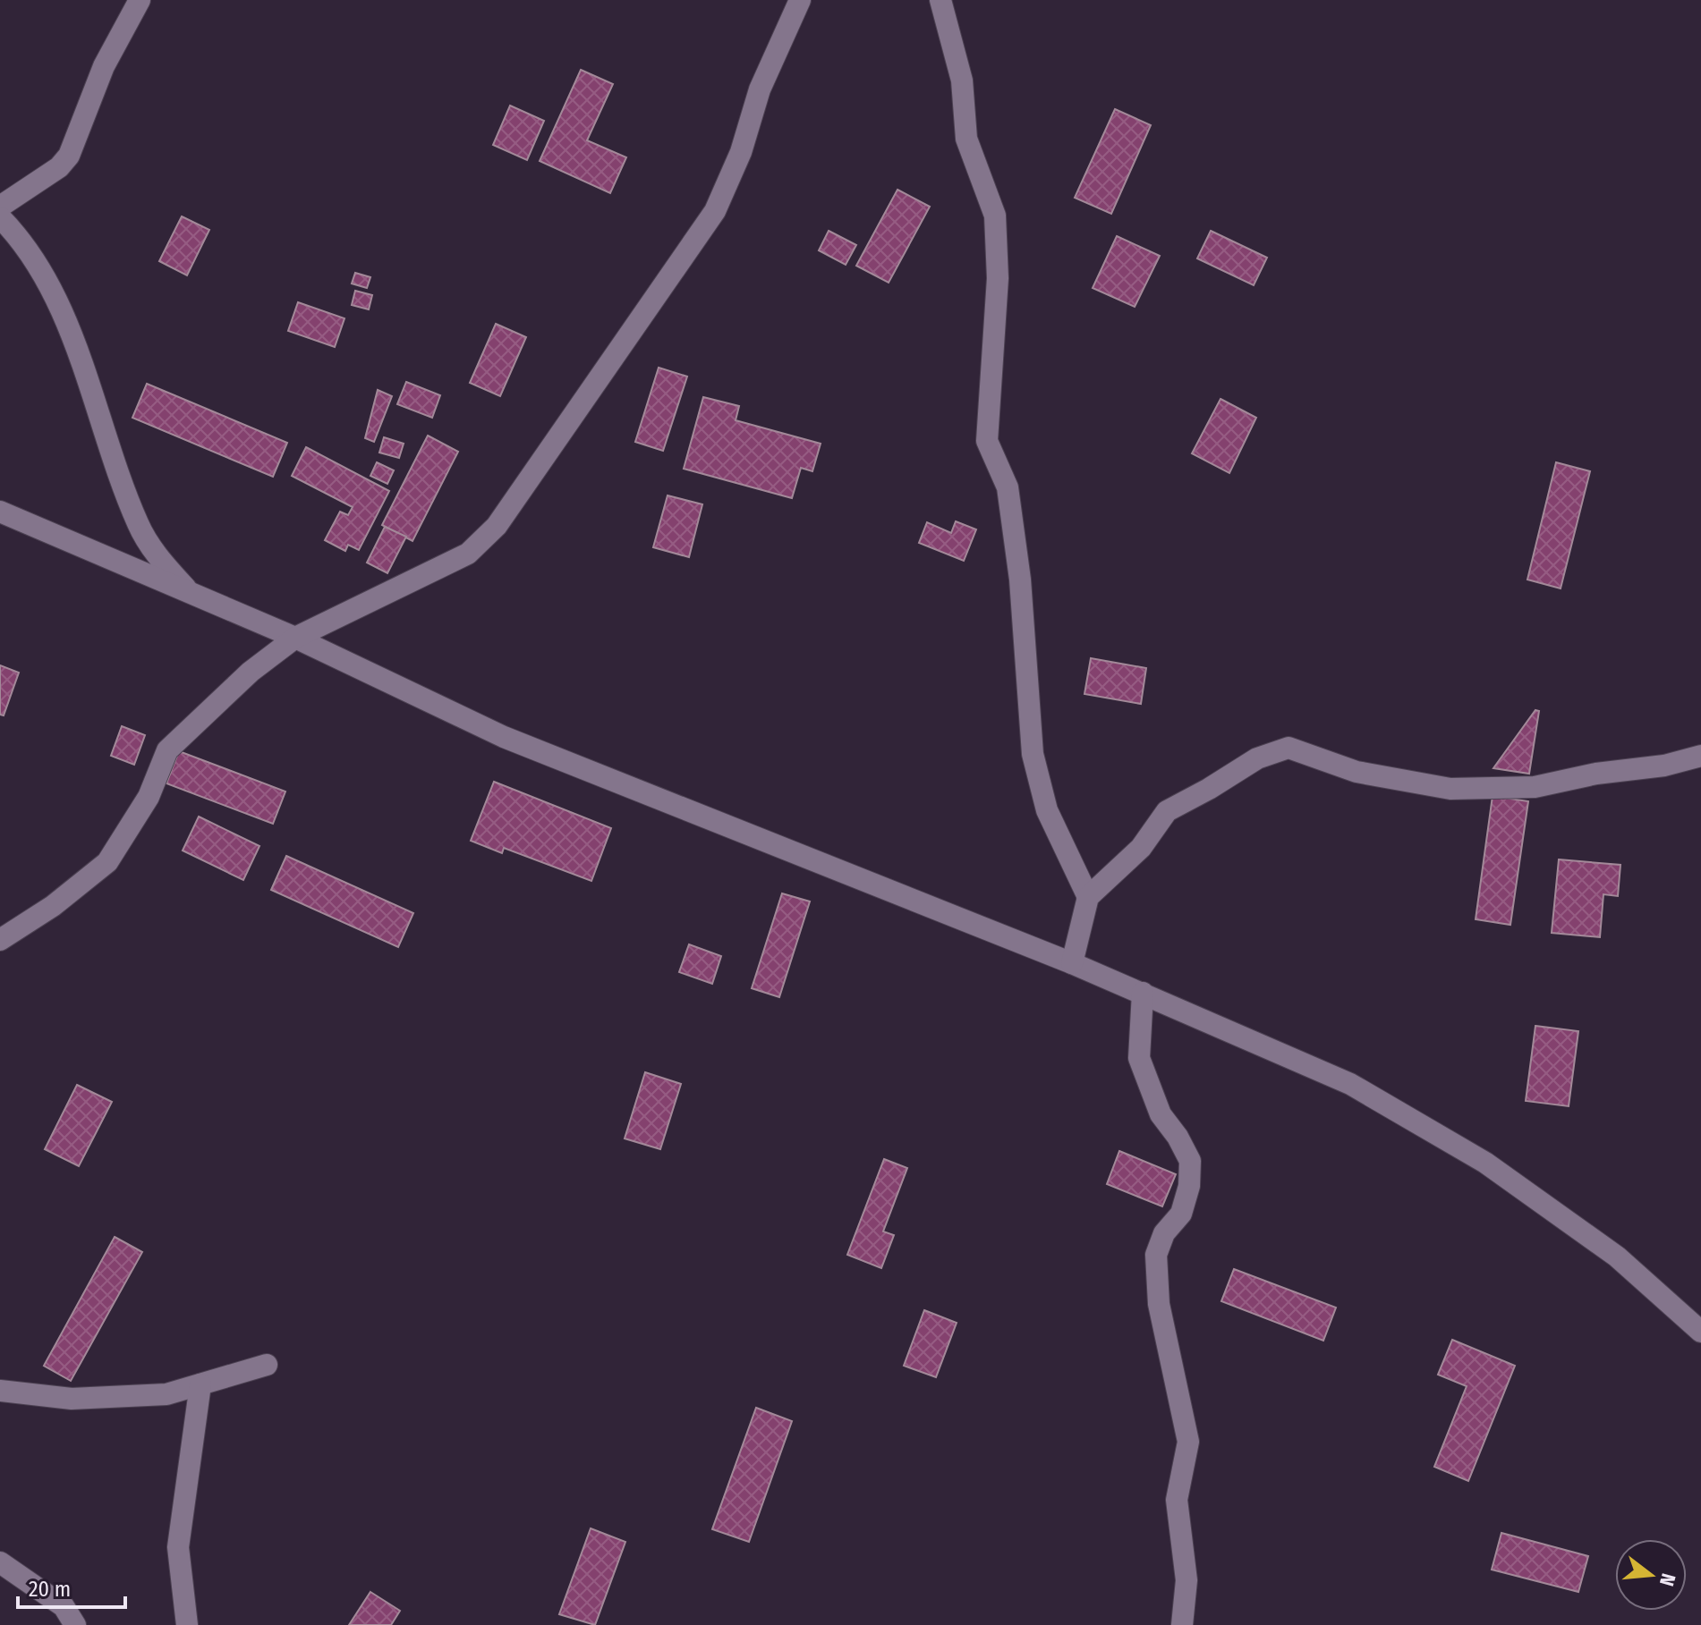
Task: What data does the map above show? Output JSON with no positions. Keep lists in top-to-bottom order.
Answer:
{
  "scale_bar": "20 m",
  "north": "right"
}
